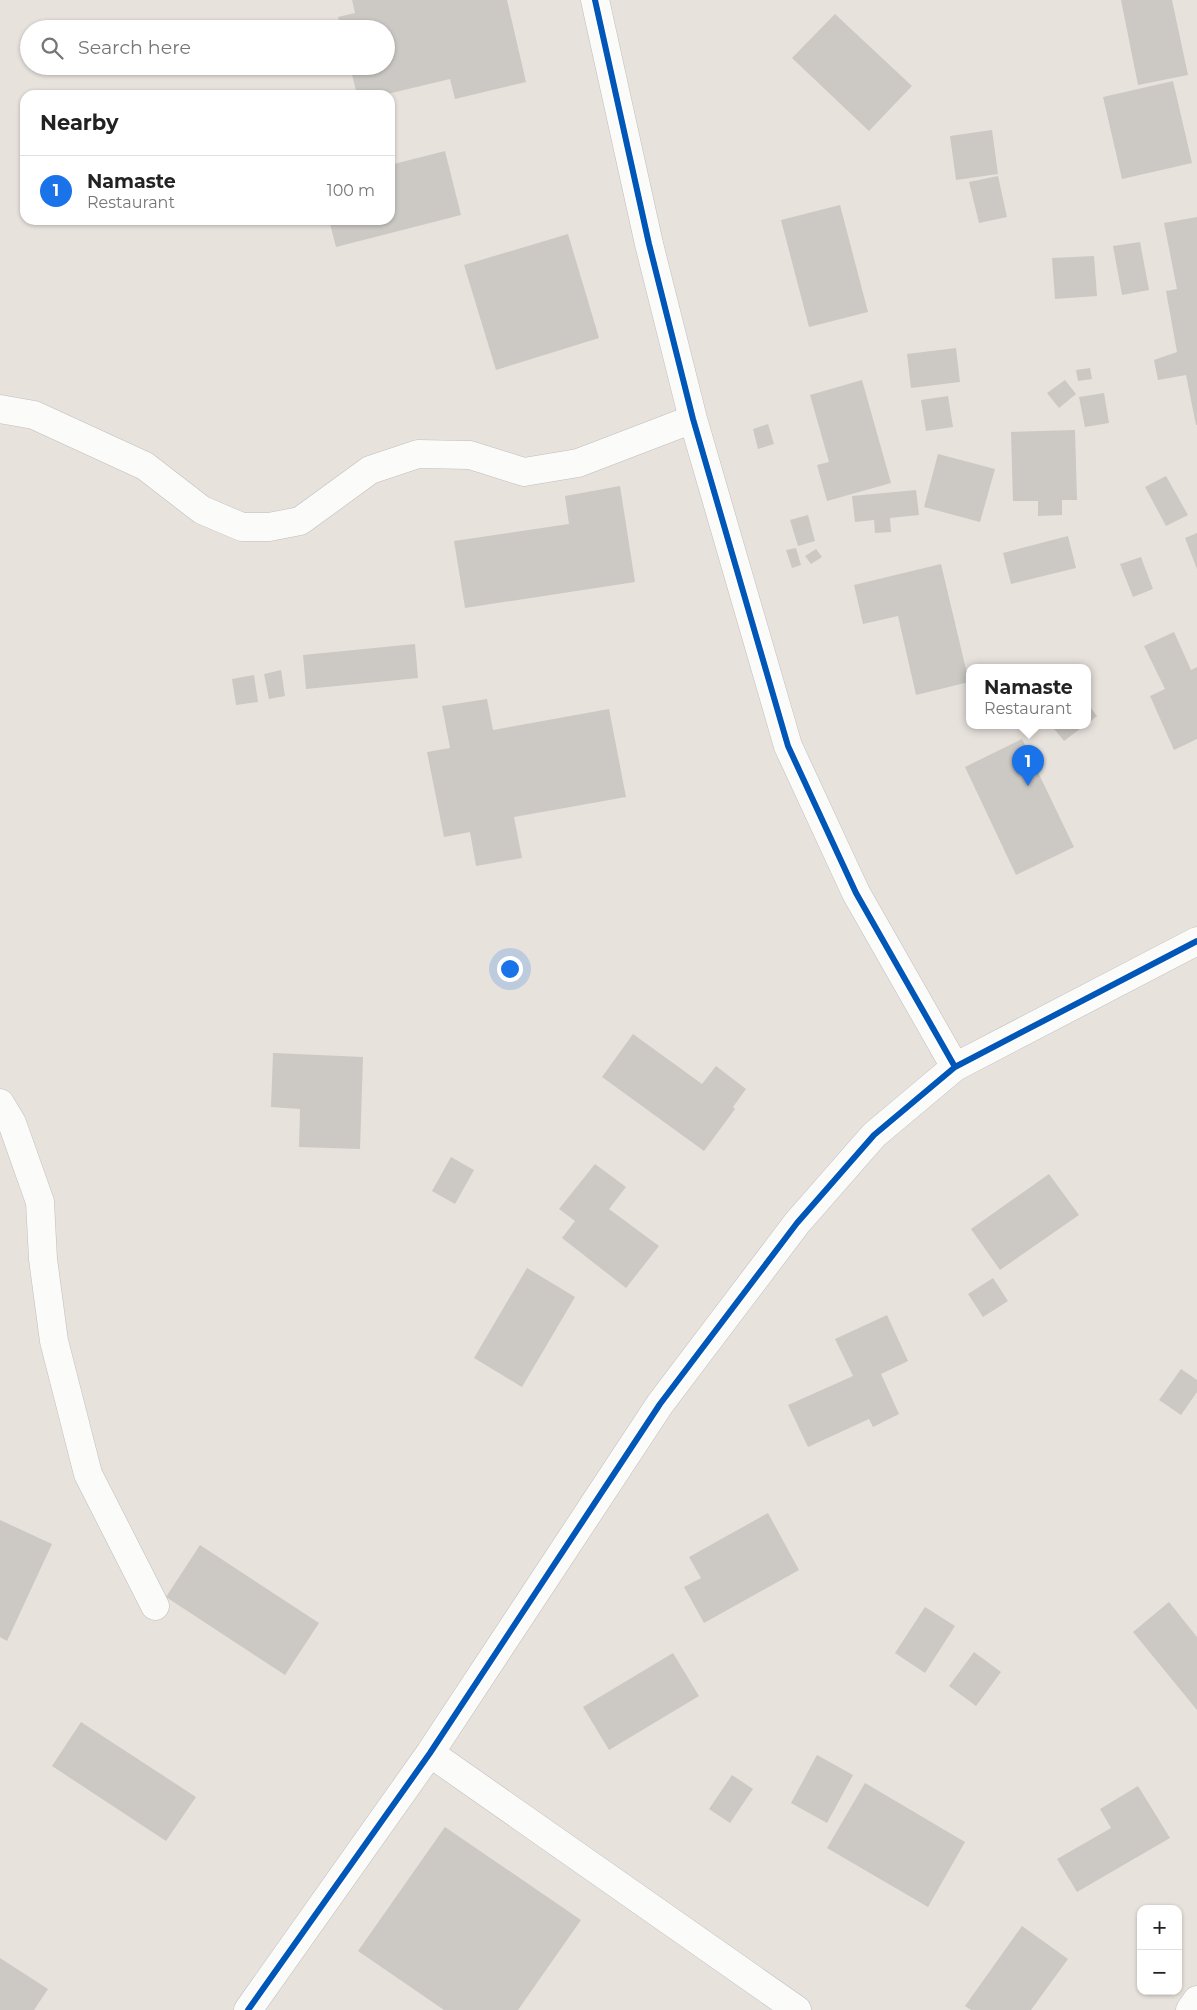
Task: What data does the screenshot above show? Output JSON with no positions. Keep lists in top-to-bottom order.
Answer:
{
  "page": {
    "search": "Search here",
    "heading": "Nearby",
    "list": [
      {
        "mark": "1",
        "name": "Namaste",
        "note": "Restaurant",
        "value": "100 m"
      }
    ],
    "popup": ["Namaste", "Restaurant"],
    "pins": "1",
    "map_buttons": ["+", "−"]
  }
}
